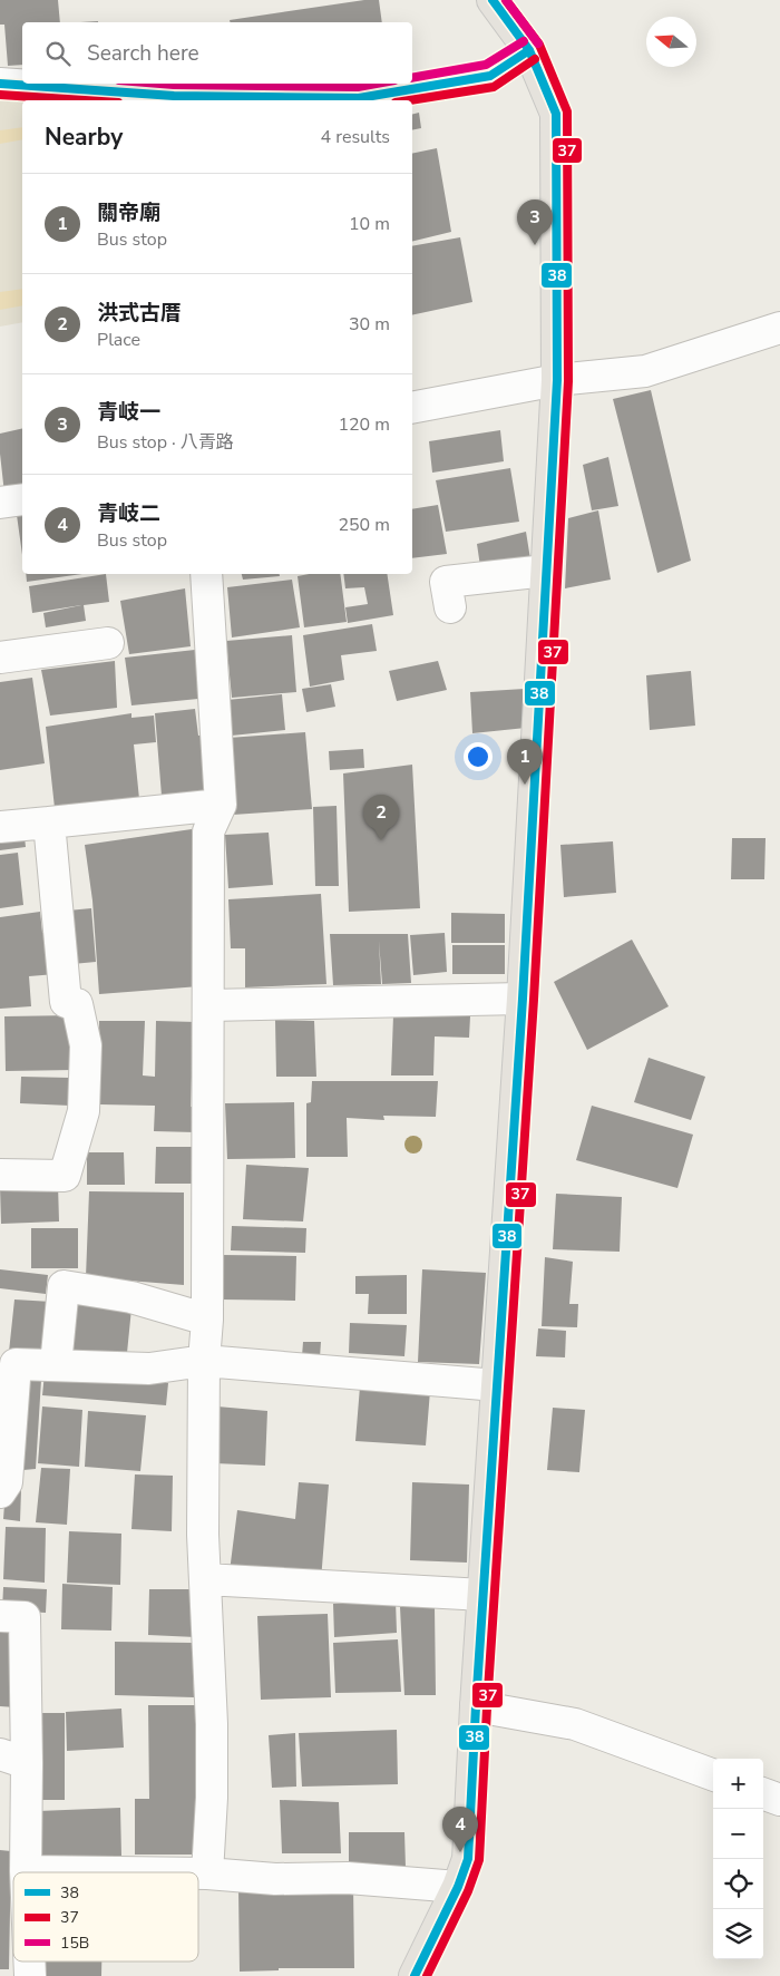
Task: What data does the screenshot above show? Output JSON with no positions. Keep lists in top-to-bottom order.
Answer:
{
  "lines": ["transit line 38", "transit line 37", "transit line 15B"],
  "legend": ["38", "37", "15B"],
  "north": "left",
  "page": {
    "search": "Search here",
    "heading": ["Nearby", "4 results"],
    "list": [
      {
        "mark": "1",
        "name": "關帝廟",
        "note": "Bus stop",
        "value": "10 m"
      },
      {
        "mark": "2",
        "name": "洪式古厝",
        "note": "Place",
        "value": "30 m"
      },
      {
        "mark": "3",
        "name": "青岐一",
        "note": "Bus stop · 八青路",
        "value": "120 m"
      },
      {
        "mark": "4",
        "name": "青岐二",
        "note": "Bus stop",
        "value": "250 m"
      }
    ],
    "pins": [
      "3",
      "1",
      "2",
      "4"
    ],
    "map_buttons": ["+", "−"]
  }
}
